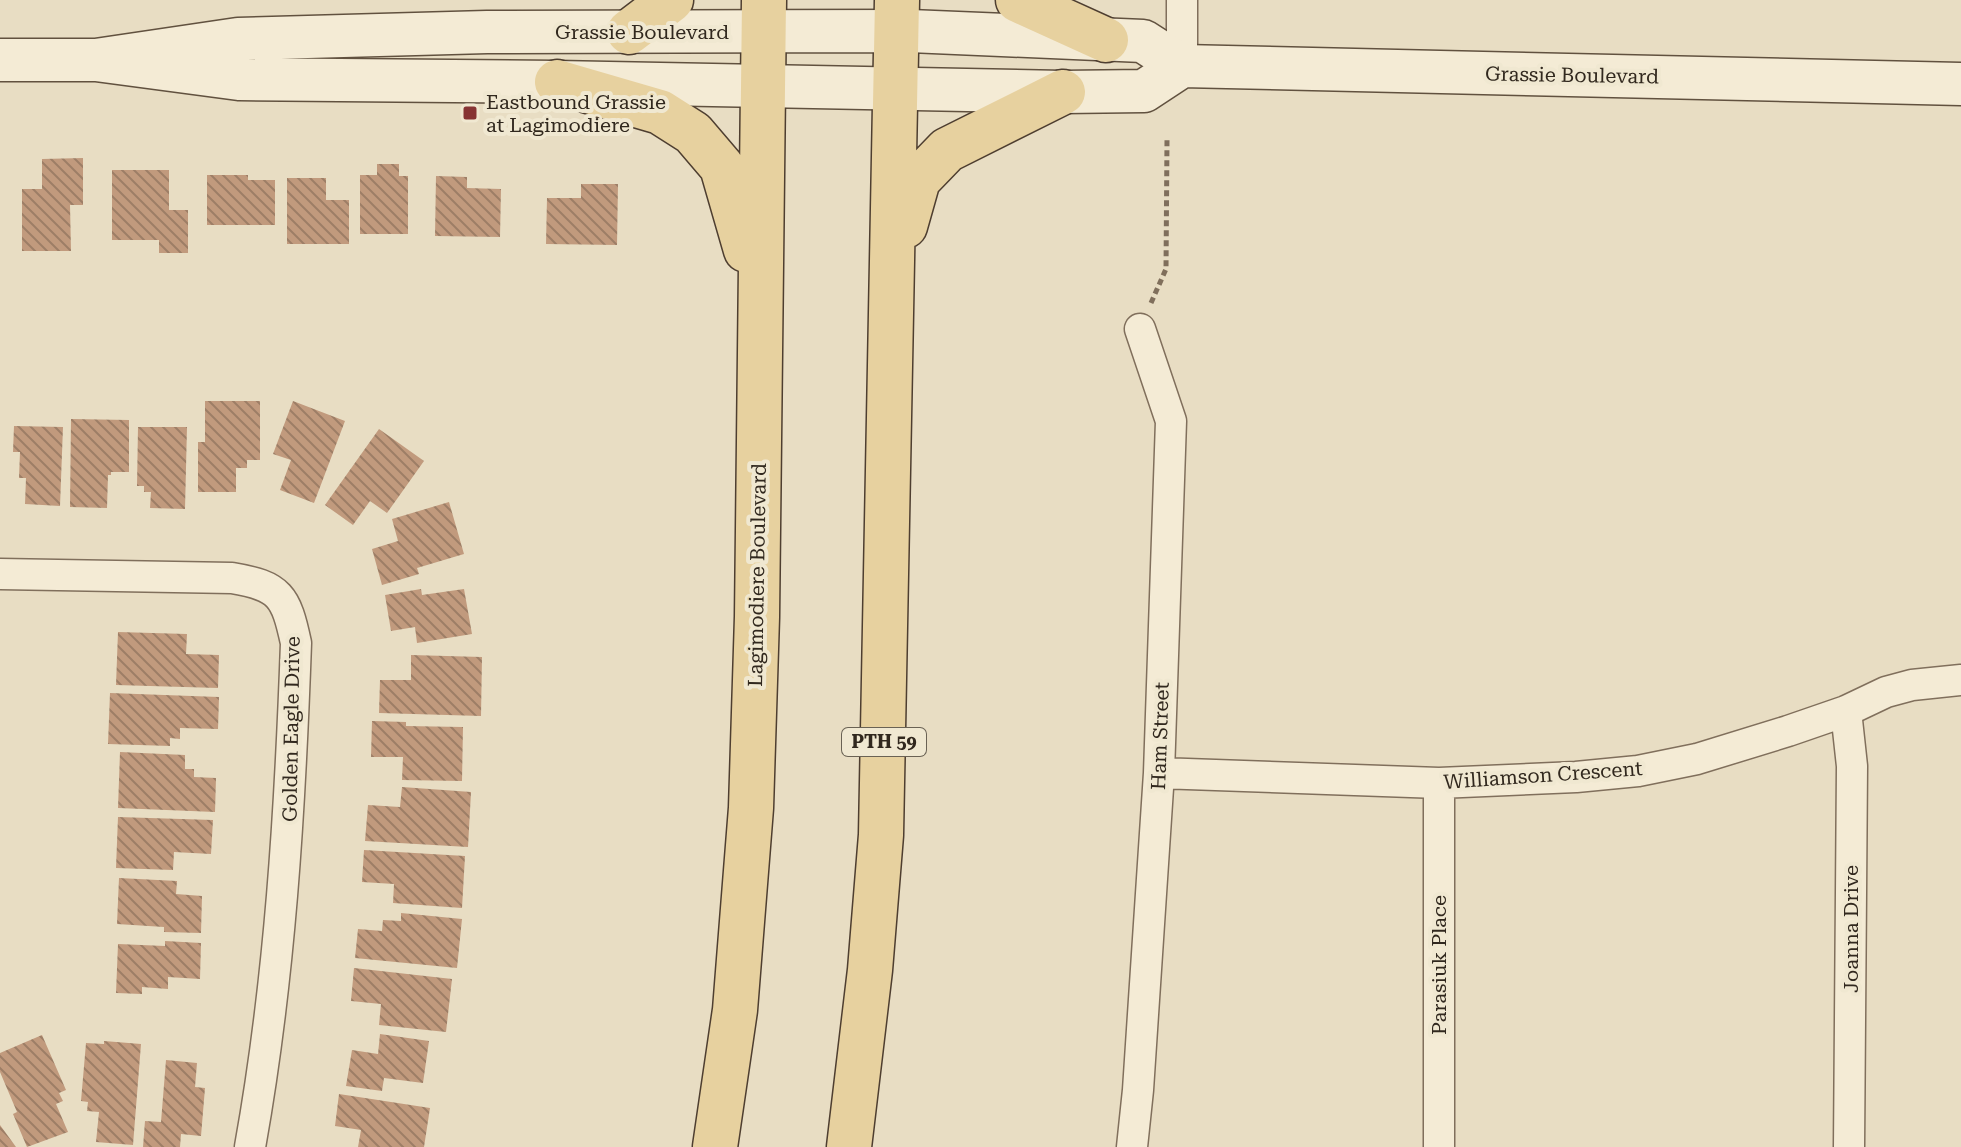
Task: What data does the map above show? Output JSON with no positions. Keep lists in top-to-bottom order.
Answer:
{
  "streets": {
    "main road": ["Lagimodiere Boulevard", "PTH 59"],
    "street": [
      "Grassie Boulevard",
      "Golden Eagle Drive",
      "Ham Street",
      "Williamson Crescent",
      "Joanna Drive",
      "Parasiuk Place"
    ]
  },
  "crossings": [
    ["Grassie Boulevard", "Lagimodiere Boulevard"],
    ["Grassie Boulevard", "PTH 59"],
    ["Ham Street", "Williamson Crescent"],
    ["Williamson Crescent", "Joanna Drive"],
    ["Williamson Crescent", "Parasiuk Place"]
  ],
  "places": {
    "transit": ["Eastbound Grassie at Lagimodiere"]
  }
}
